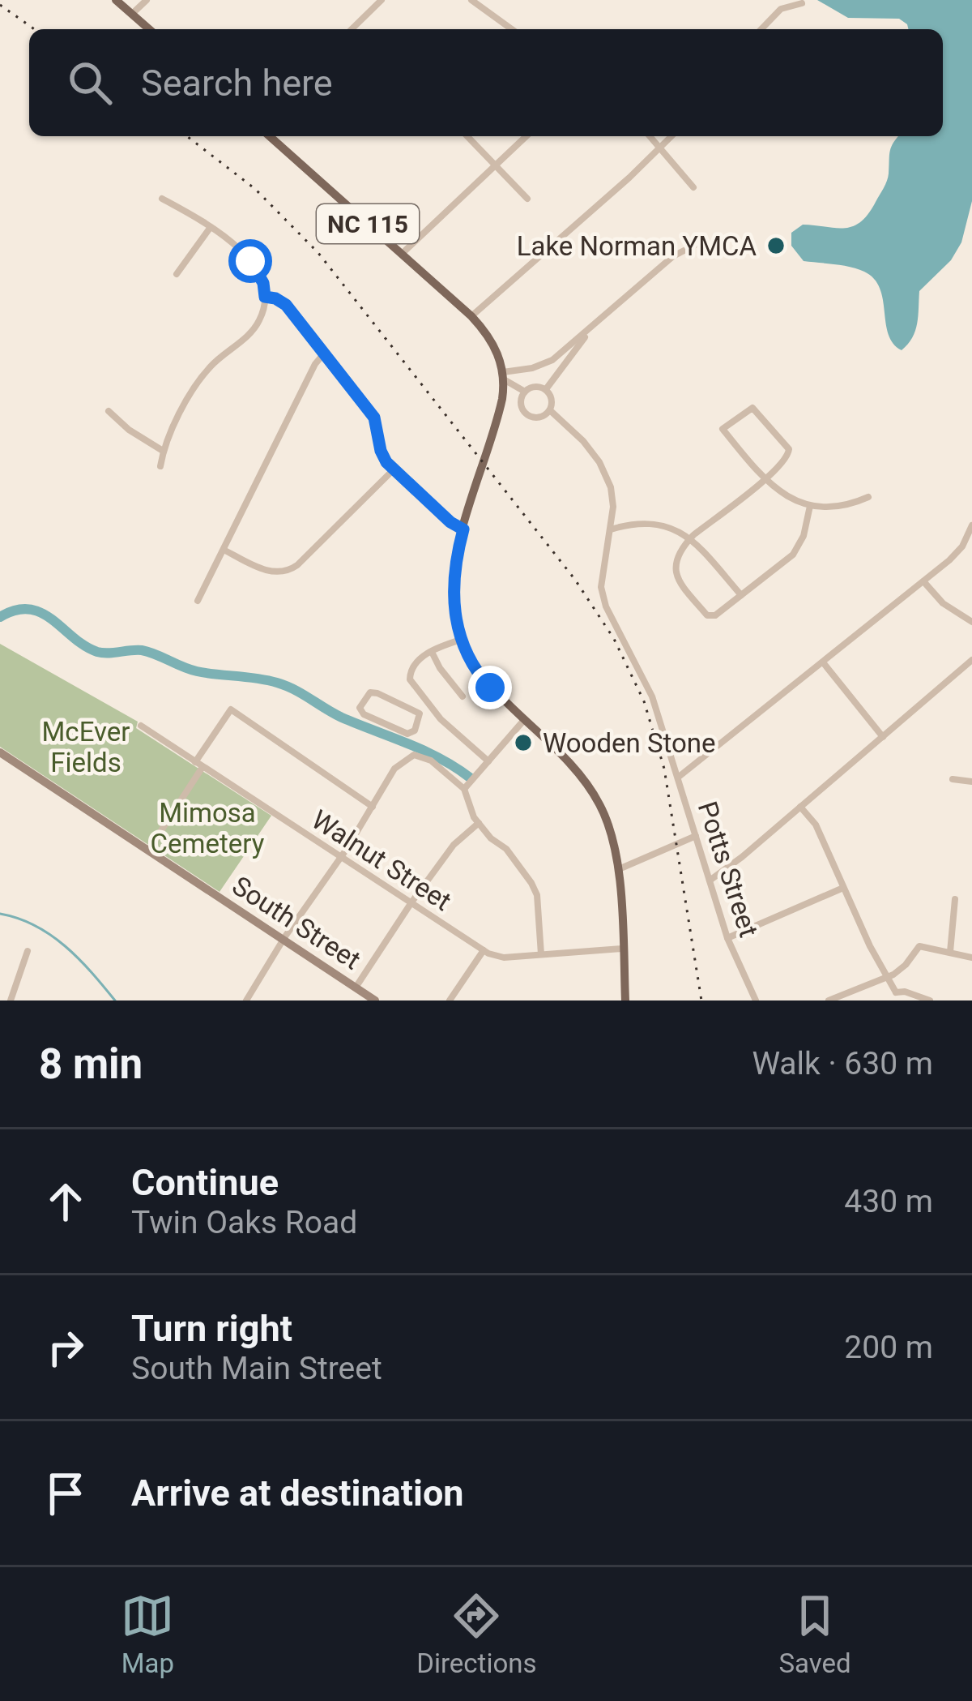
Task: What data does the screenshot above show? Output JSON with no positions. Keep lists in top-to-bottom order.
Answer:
{
  "streets": {
    "main road": ["NC 115"],
    "street": ["Walnut Street", "Potts Street", "South Street"]
  },
  "parks": ["McEver Fields", "Mimosa Cemetery"],
  "places": ["Lake Norman YMCA", "Wooden Stone"],
  "page": {
    "search": "Search here",
    "heading": ["8 min", "Walk · 630 m"],
    "list": [
      ["Continue", "Twin Oaks Road", "430 m"],
      ["Turn right", "South Main Street", "200 m"],
      "Arrive at destination"
    ],
    "nav": ["Map", "Directions", "Saved"]
  }
}
